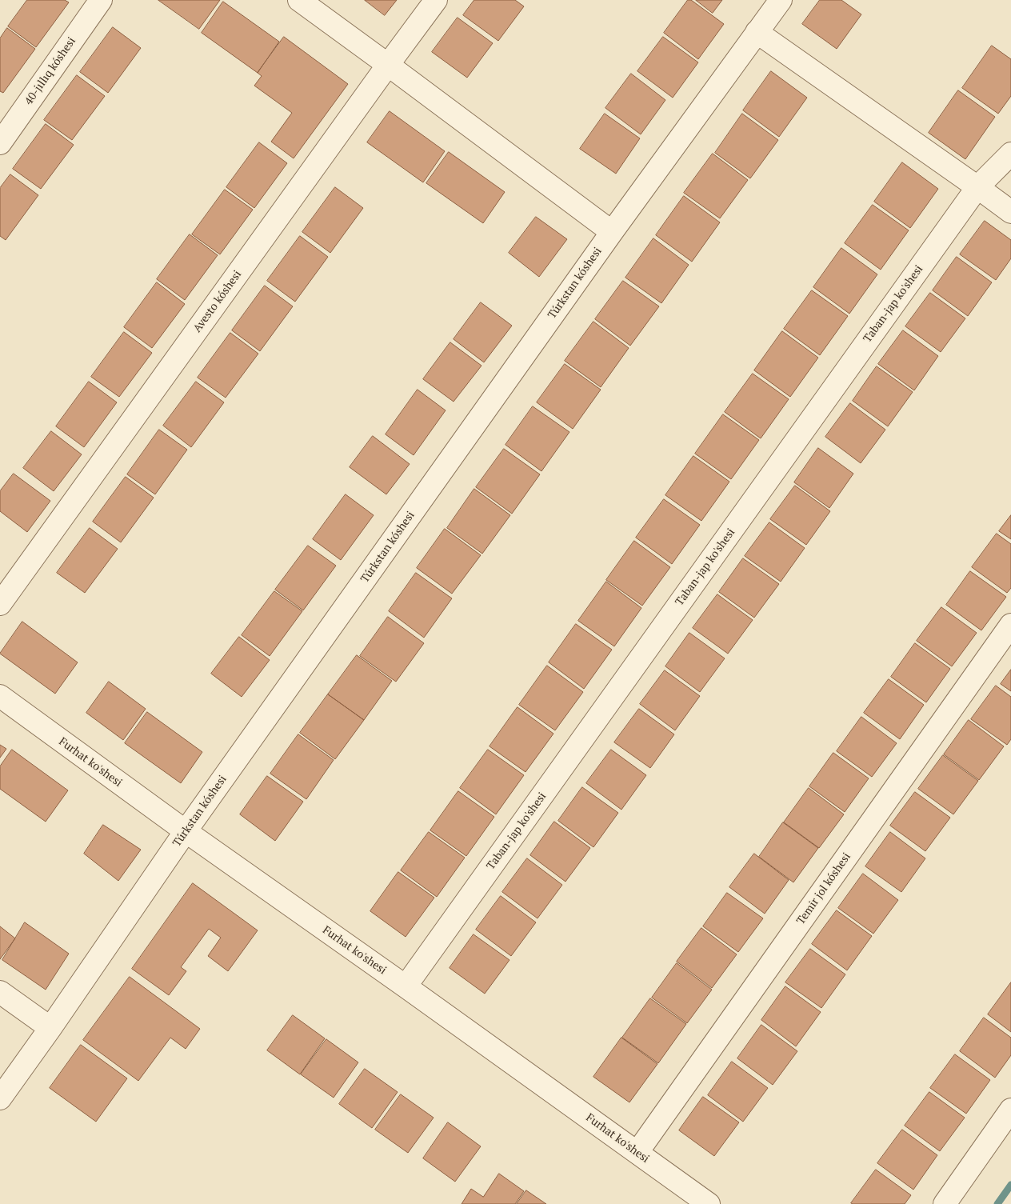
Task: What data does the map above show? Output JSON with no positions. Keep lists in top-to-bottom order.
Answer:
{
  "streets": {
    "street": [
      "40-jıllıq kóshesi",
      "Túrkstan kóshesi",
      "Avesto kóshesi",
      "Taban-jap ko'shesi",
      "Furhat ko'shesi",
      "Temir jol kóshesi"
    ]
  },
  "crossings": [
    ["Túrkstan kóshesi", "Furhat ko'shesi"],
    ["Taban-jap ko'shesi", "Furhat ko'shesi"],
    ["Furhat ko'shesi", "Temir jol kóshesi"]
  ]
}
